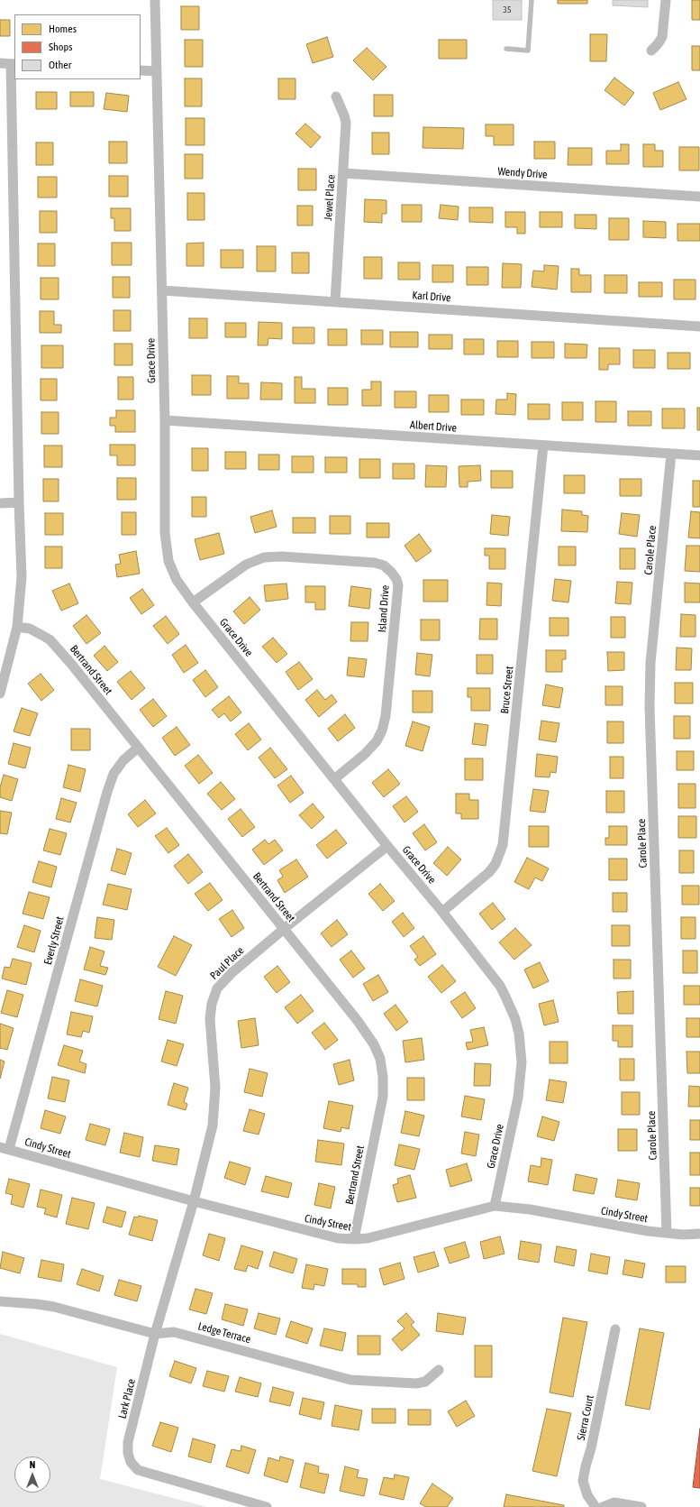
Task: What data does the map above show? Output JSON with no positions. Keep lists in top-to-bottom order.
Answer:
{
  "streets": {
    "street": [
      "Wendy Drive",
      "Jewel Place",
      "Karl Drive",
      "Grace Drive",
      "Albert Drive",
      "Carole Place",
      "Island Drive",
      "Bertrand Street",
      "Bruce Street",
      "Everly Street",
      "Paul Place",
      "Cindy Street",
      "Ledge Terrace",
      "Lark Place",
      "Sierra Court"
    ]
  },
  "crossings": [
    ["Wendy Drive", "Jewel Place"],
    ["Jewel Place", "Karl Drive"],
    ["Karl Drive", "Grace Drive"],
    ["Grace Drive", "Albert Drive"],
    ["Grace Drive", "Island Drive"],
    ["Grace Drive", "Bruce Street"],
    ["Grace Drive", "Paul Place"],
    ["Grace Drive", "Cindy Street"],
    ["Albert Drive", "Carole Place"],
    ["Albert Drive", "Bruce Street"],
    ["Carole Place", "Cindy Street"],
    ["Bertrand Street", "Everly Street"],
    ["Bertrand Street", "Paul Place"],
    ["Bertrand Street", "Cindy Street"],
    ["Everly Street", "Cindy Street"],
    ["Paul Place", "Cindy Street"],
    ["Paul Place", "Lark Place"],
    ["Cindy Street", "Lark Place"],
    ["Ledge Terrace", "Lark Place"]
  ],
  "house_numbers": ["35"],
  "legend": ["Homes", "Shops", "Other"],
  "north": "top"
}
